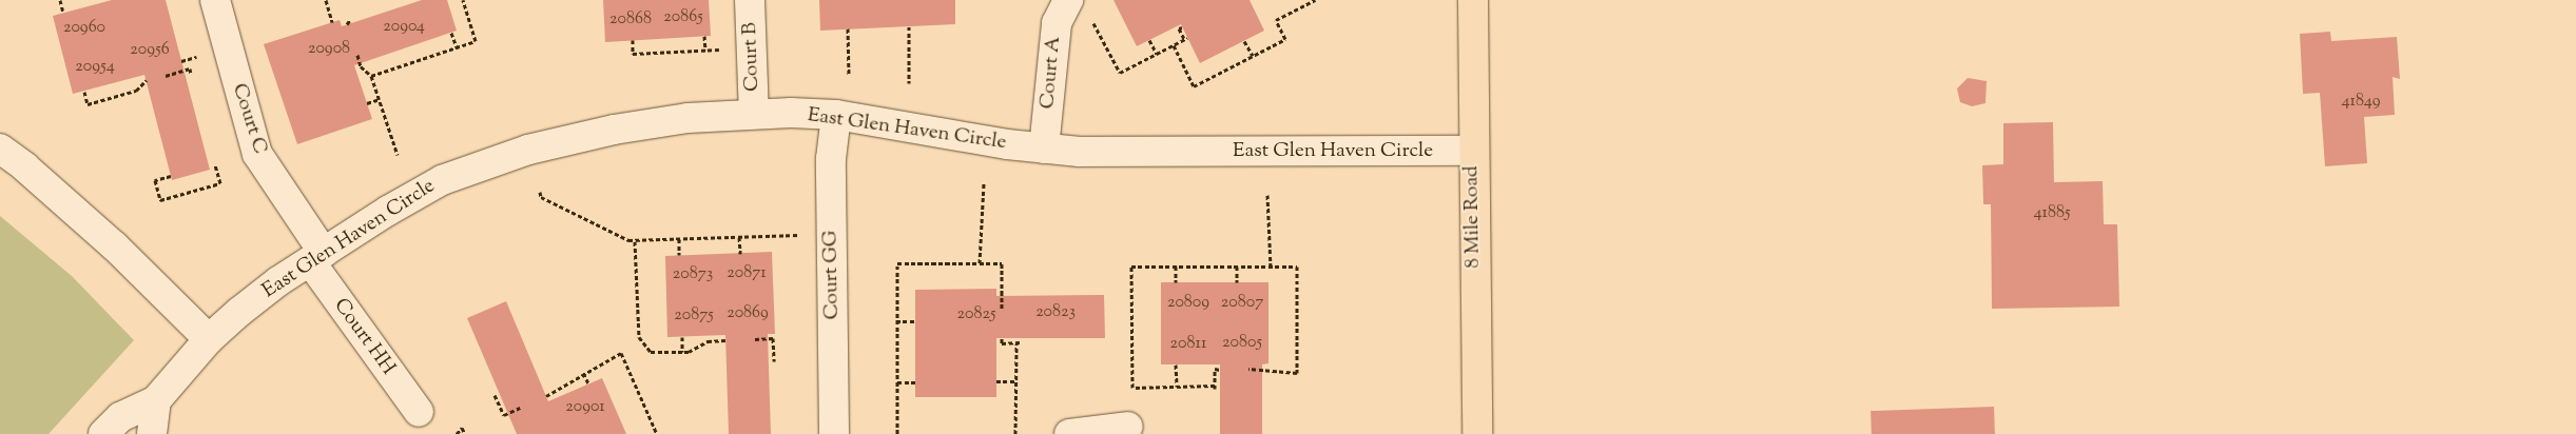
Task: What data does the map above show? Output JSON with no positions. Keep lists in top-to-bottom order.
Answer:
{
  "streets": {
    "main road": ["8 Mile Road"],
    "street": [
      "Court B",
      "Court A",
      "Court C",
      "East Glen Haven Circle",
      "Court GG",
      "Court HH"
    ]
  },
  "crossings": [
    ["Court B", "East Glen Haven Circle"],
    ["Court A", "East Glen Haven Circle"],
    ["Court C", "East Glen Haven Circle"],
    ["Court C", "Court HH"],
    ["East Glen Haven Circle", "8 Mile Road"],
    ["East Glen Haven Circle", "Court GG"],
    ["East Glen Haven Circle", "Court HH"]
  ],
  "house_numbers": [
    "20865",
    "20868",
    "20904",
    "20960",
    "20908",
    "20956",
    "20954",
    "41849",
    "41885",
    "20871",
    "20873",
    "20809",
    "20807",
    "20823",
    "20869",
    "20825",
    "20875",
    "20805",
    "20811",
    "20901"
  ]
}
